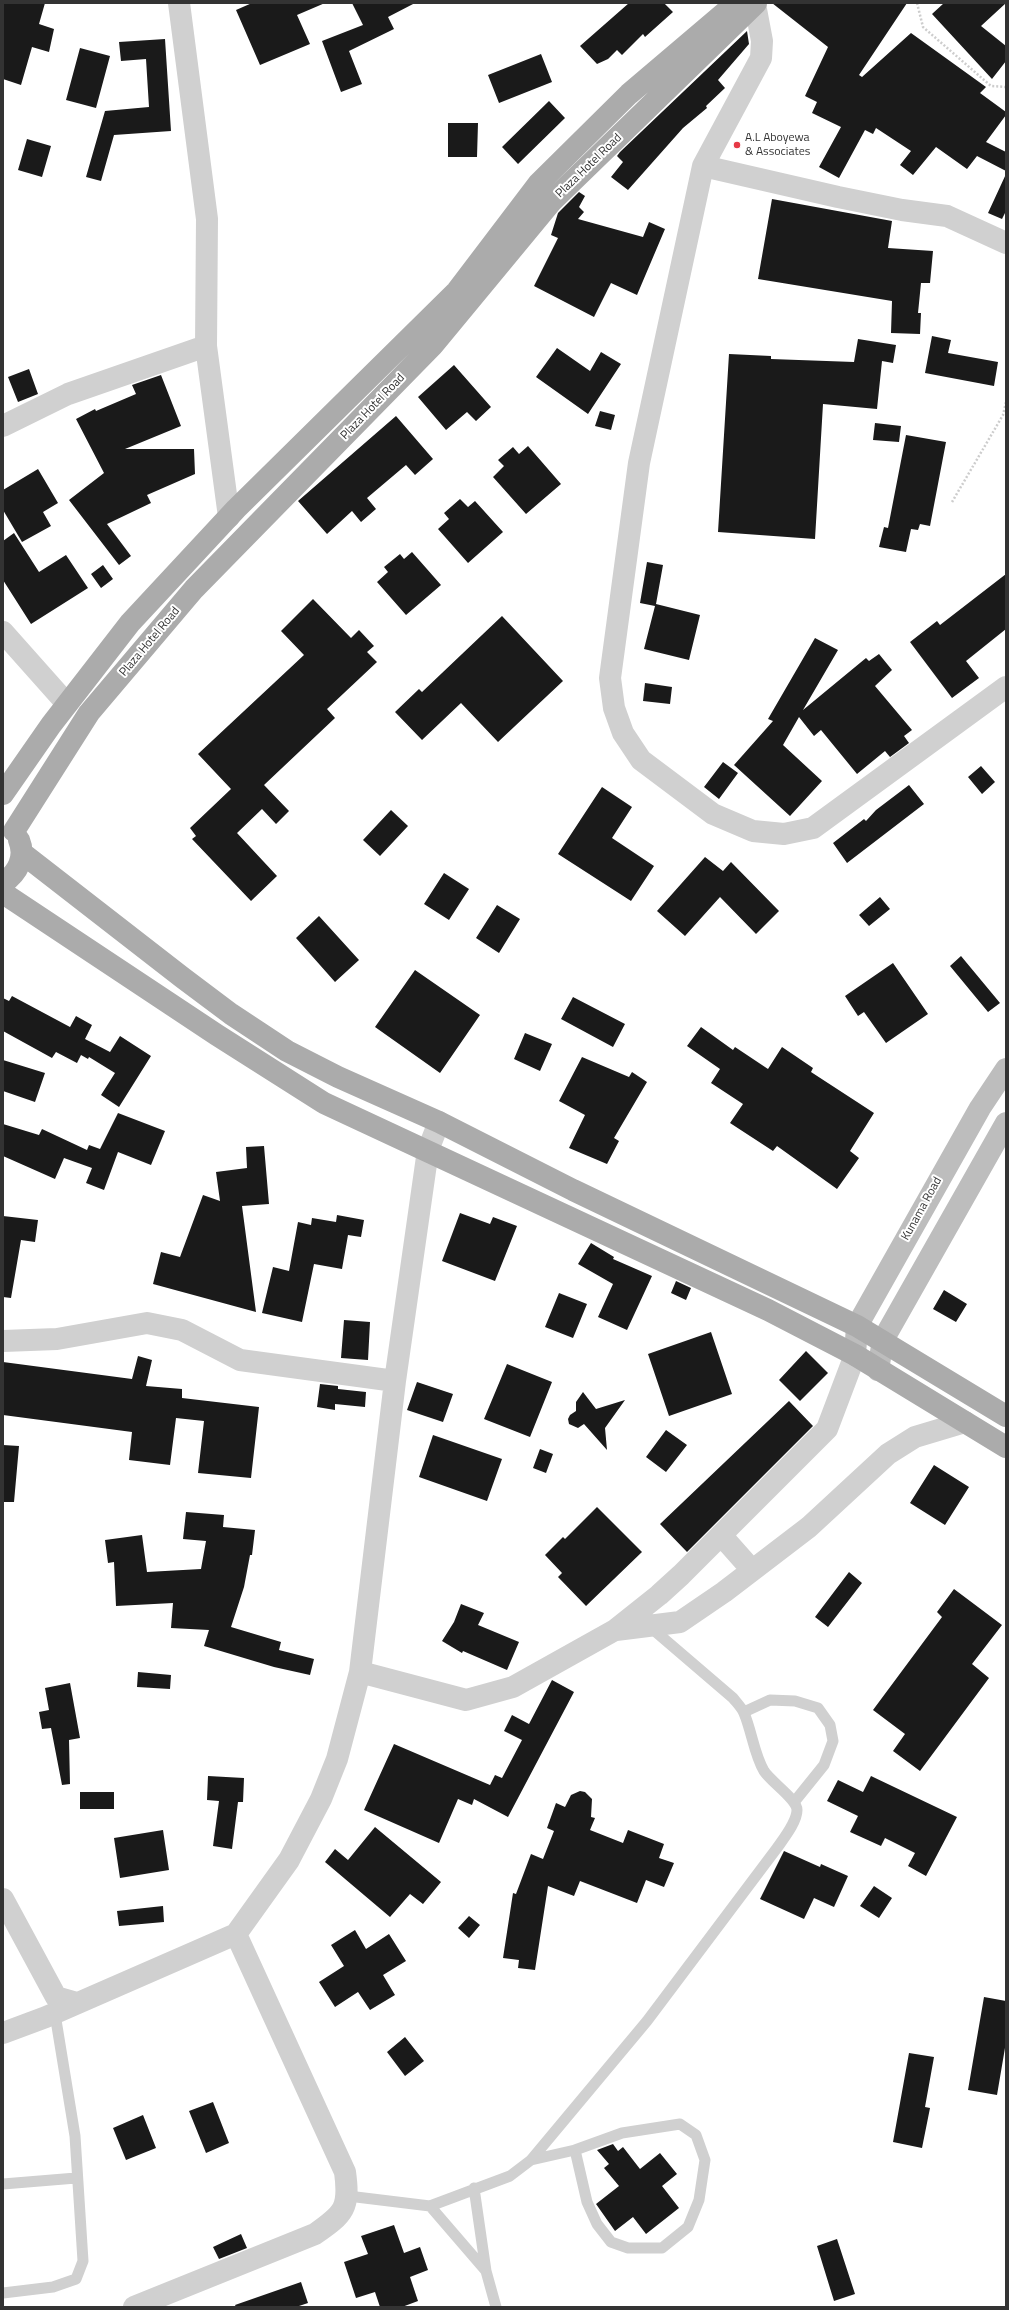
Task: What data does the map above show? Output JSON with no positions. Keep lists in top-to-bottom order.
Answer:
{
  "streets": {
    "main road": ["Plaza Hotel Road", "Kunama Road"]
  },
  "places": ["A.L Aboyewa & Associates"]
}
